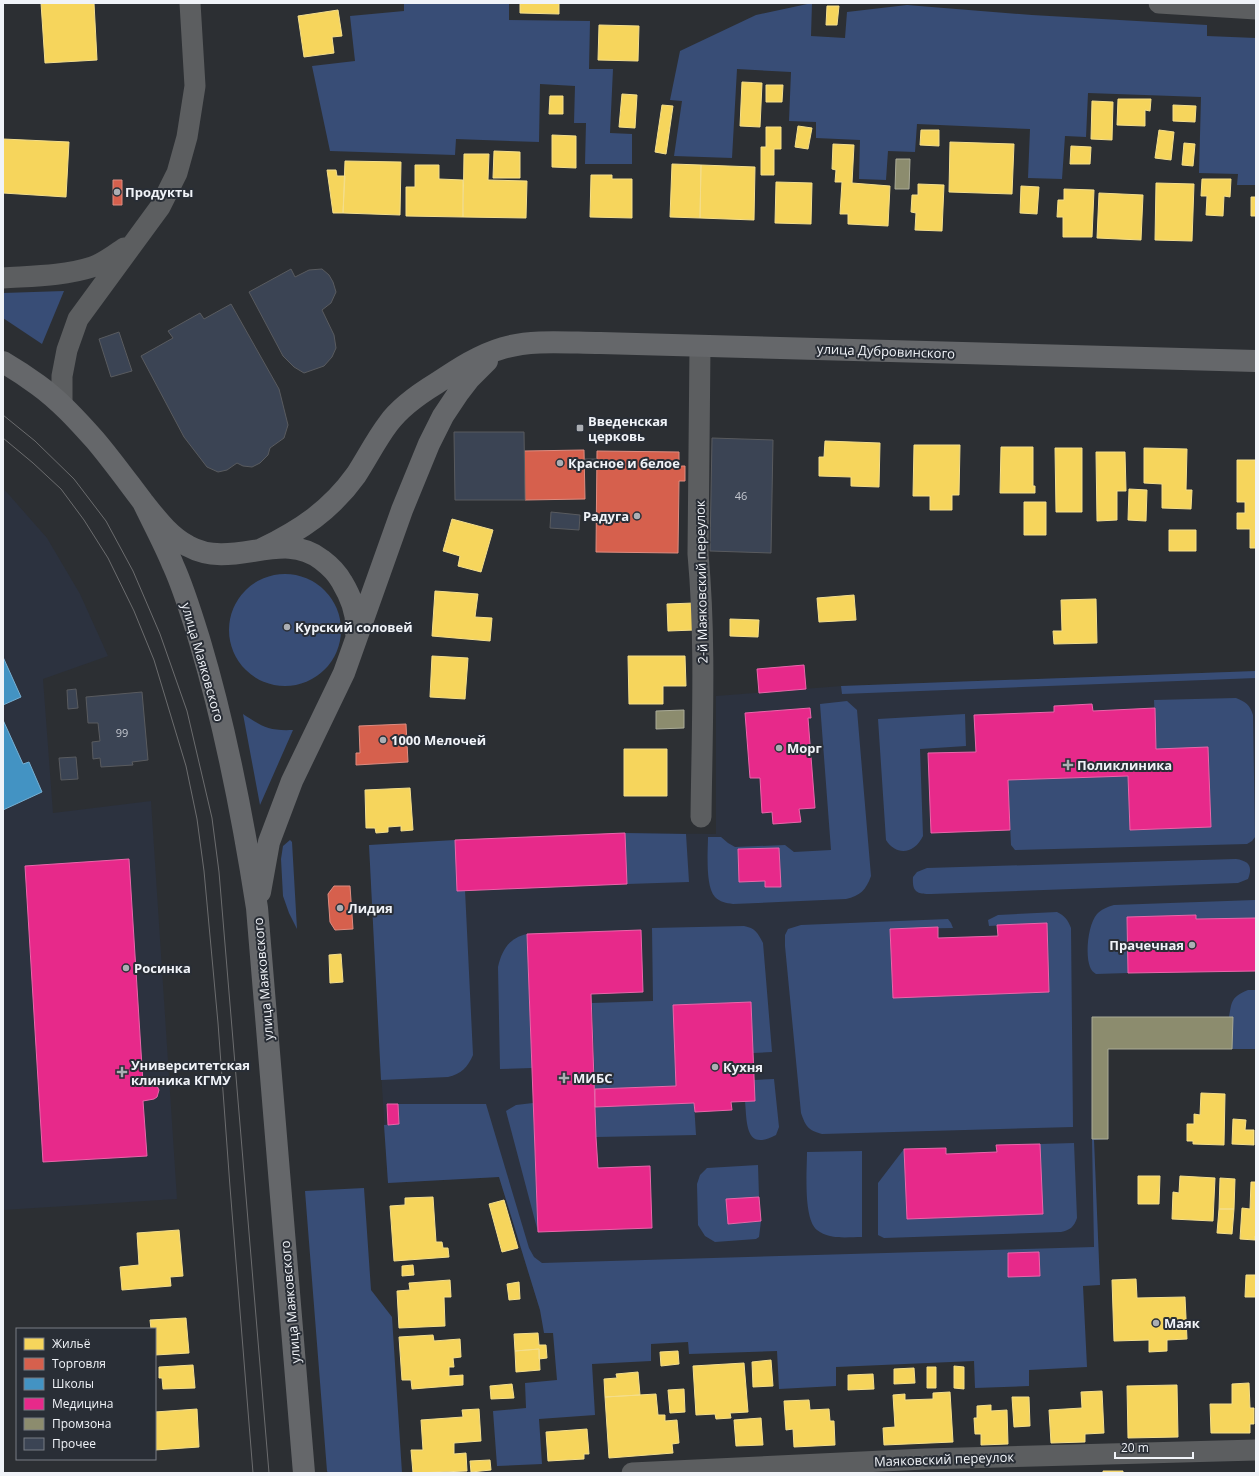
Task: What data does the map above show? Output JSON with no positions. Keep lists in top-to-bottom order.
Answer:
{
  "streets": {
    "main road": ["улица Дубровинского", "улица Маяковского"],
    "street": ["2-й Маяковский переулок", "Маяковский переулок"]
  },
  "crossings": [
    ["улица Дубровинского", "2-й Маяковский переулок"]
  ],
  "places": {
    "other": [
      "Продукты",
      "Красное и белое",
      "Радуга",
      "Курский соловей",
      "1000 Мелочей",
      "Морг",
      "Лидия",
      "Прачечная",
      "Росинка",
      "Кухня",
      "Маяк"
    ],
    "transit": ["Введенская церковь"],
    "health": ["Поликлиника", "Университетская клиника КГМУ", "МИБС"]
  },
  "house_numbers": ["46", "99"],
  "legend": [
    "Жильё",
    "Торговля",
    "Школы",
    "Медицина",
    "Промзона",
    "Прочее"
  ],
  "scale_bar": "20 m"
}
